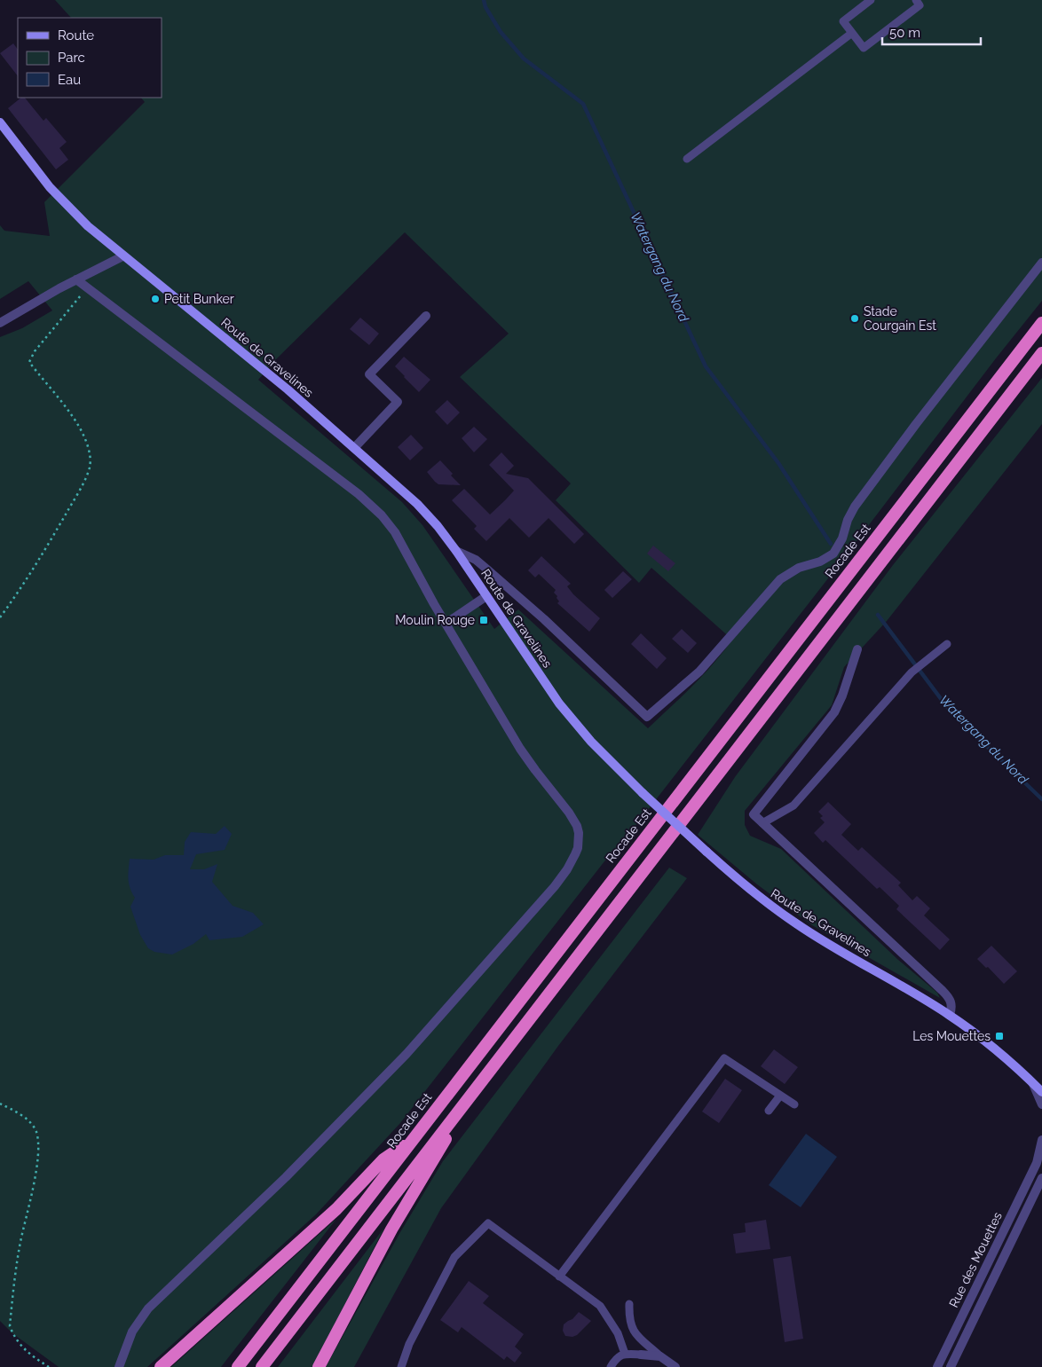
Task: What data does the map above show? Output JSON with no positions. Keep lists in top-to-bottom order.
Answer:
{
  "streets": {
    "highway": ["Rocade Est"],
    "main road": ["Route de Gravelines"],
    "street": ["Rue des Mouettes"]
  },
  "water": ["Watergang du Nord"],
  "places": {
    "other": ["Petit Bunker", "Stade Courgain Est"],
    "transit": ["Moulin Rouge", "Les Mouettes"]
  },
  "legend": ["Route", "Parc", "Eau"],
  "scale_bar": "50 m"
}
